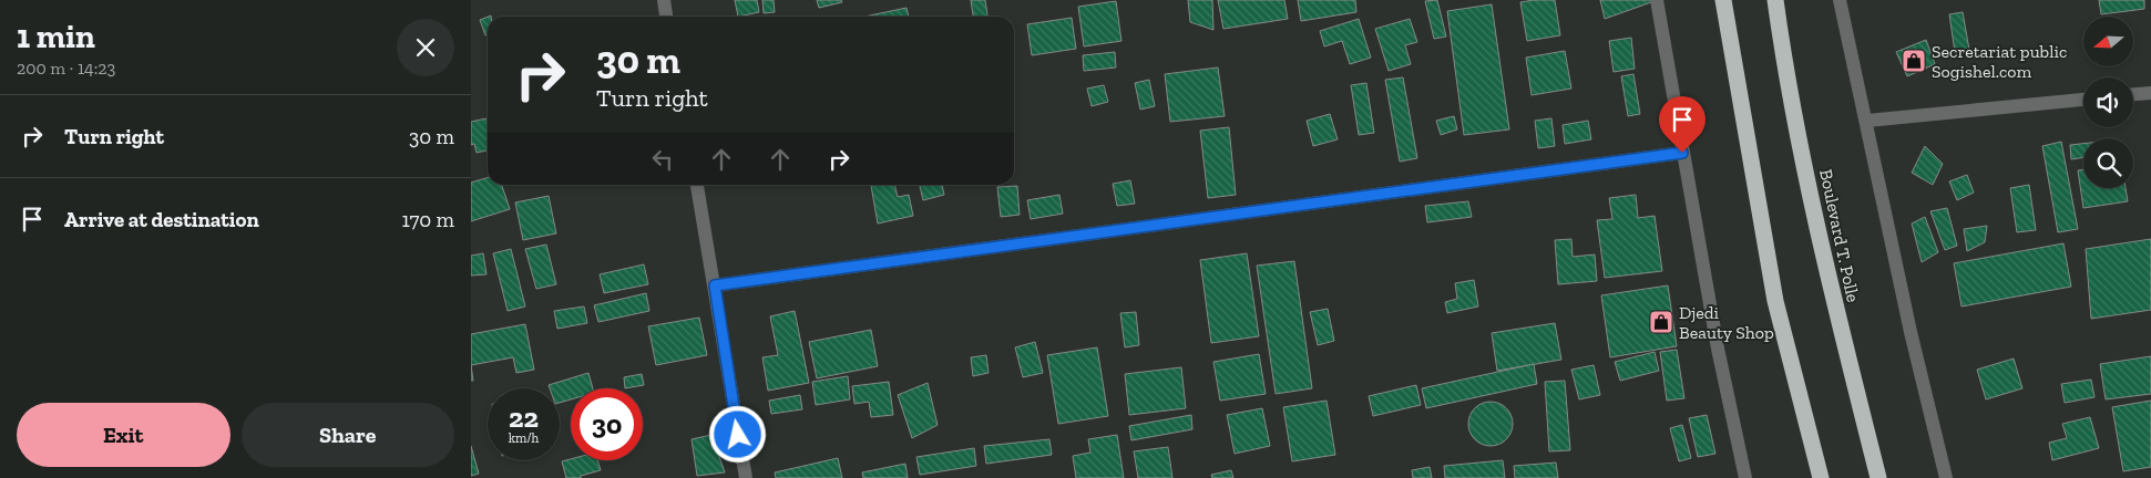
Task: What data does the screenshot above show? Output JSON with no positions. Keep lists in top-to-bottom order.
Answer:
{
  "streets": {
    "highway": ["Boulevard T. Polle"]
  },
  "places": {
    "shop": ["Secretariat public Sogishel.com", "Djedi Beauty Shop"]
  },
  "north": "left",
  "page": {
    "heading": ["1 min", "200 m · 14:23"],
    "turn": ["30 m", "Turn right"],
    "list": [
      {
        "name": "Turn right",
        "value": "30 m"
      },
      {
        "name": "Arrive at destination",
        "value": "170 m"
      }
    ],
    "speed": "22 km/h",
    "limit": "30",
    "buttons": ["Exit", "Share"]
  }
}
